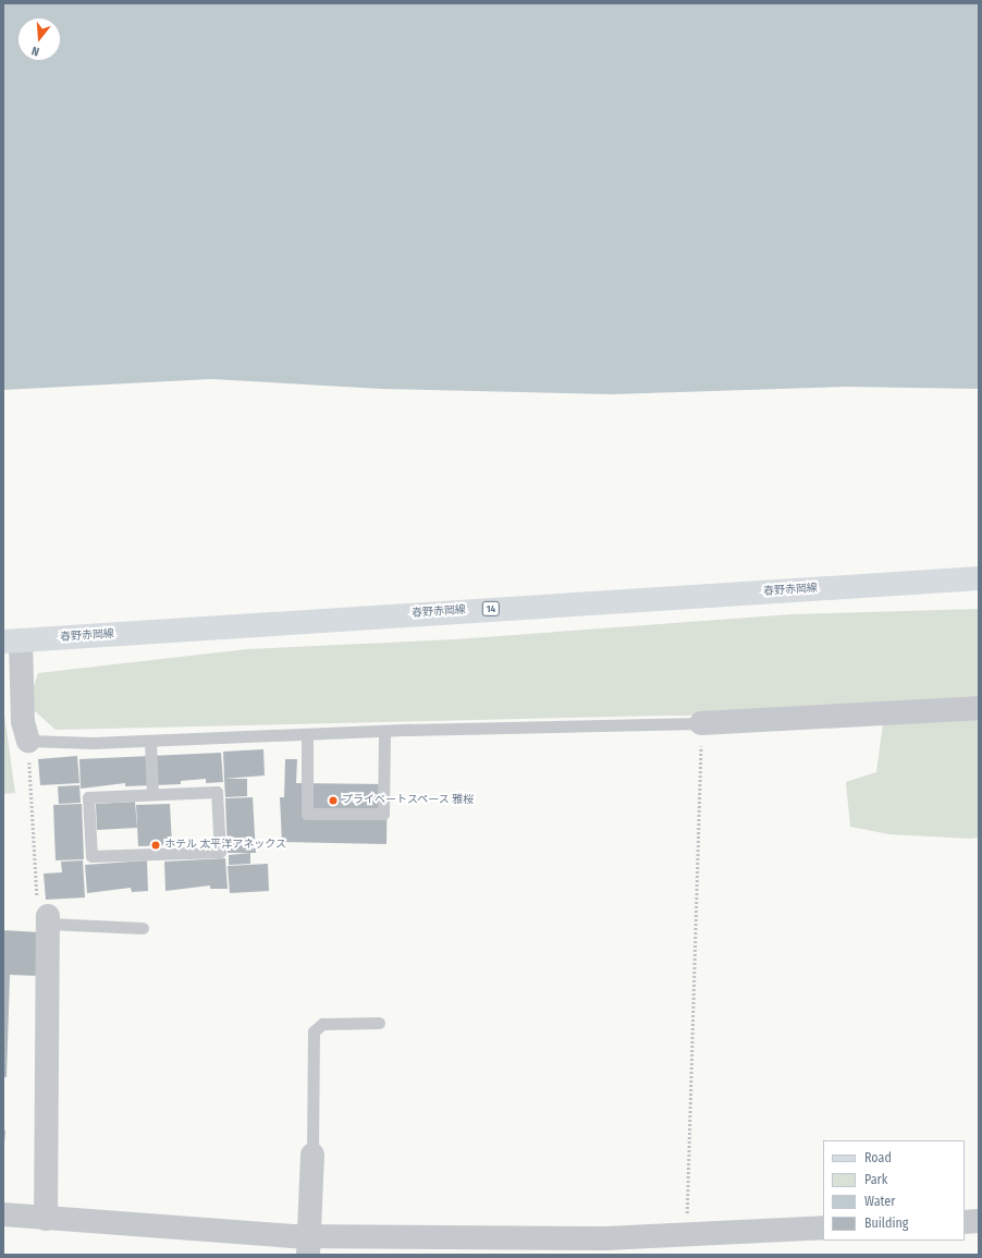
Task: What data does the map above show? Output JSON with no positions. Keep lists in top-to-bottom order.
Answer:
{
  "streets": {
    "main road": ["春野赤岡線", "14"]
  },
  "places": ["プライベートスペース 雅桜", "ホテル 太平洋アネックス"],
  "legend": [
    "Road",
    "Park",
    "Water",
    "Building"
  ],
  "north": "bottom"
}
